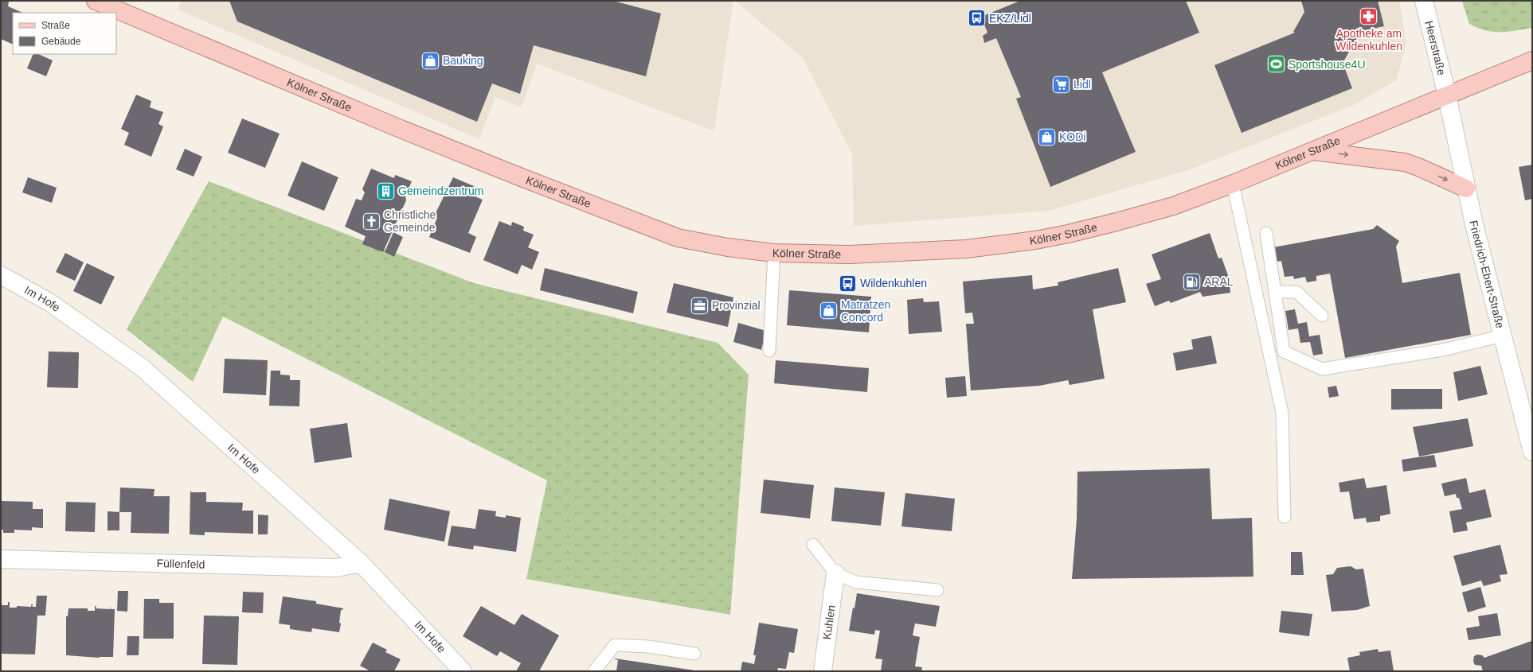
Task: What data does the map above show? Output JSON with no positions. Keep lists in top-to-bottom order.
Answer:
{
  "streets": {
    "main road": ["Kölner Straße"],
    "street": [
      "Heerstraße",
      "Friedrich-Ebert-Straße",
      "Im Hofe",
      "Füllenfeld",
      "Kuhlen"
    ]
  },
  "crossings": [
    ["Heerstraße", "Kölner Straße"],
    ["Heerstraße", "Friedrich-Ebert-Straße"],
    ["Kölner Straße", "Friedrich-Ebert-Straße"],
    ["Im Hofe", "Füllenfeld"]
  ],
  "places": {
    "pharmacy": ["Apotheke am Wildenkuhlen"],
    "bus stop": ["EKZ/Lidl", "Wildenkuhlen"],
    "shop": ["Bauking", "KODi", "Matratzen Concord"],
    "sports": ["Sportshouse4U"],
    "supermarket": ["Lidl"],
    "building": ["Gemeindzentrum"],
    "church": ["Christliche Gemeinde"],
    "fuel station": ["ARAL"],
    "office": ["Provinzial"]
  },
  "legend": ["Straße", "Gebäude"]
}
